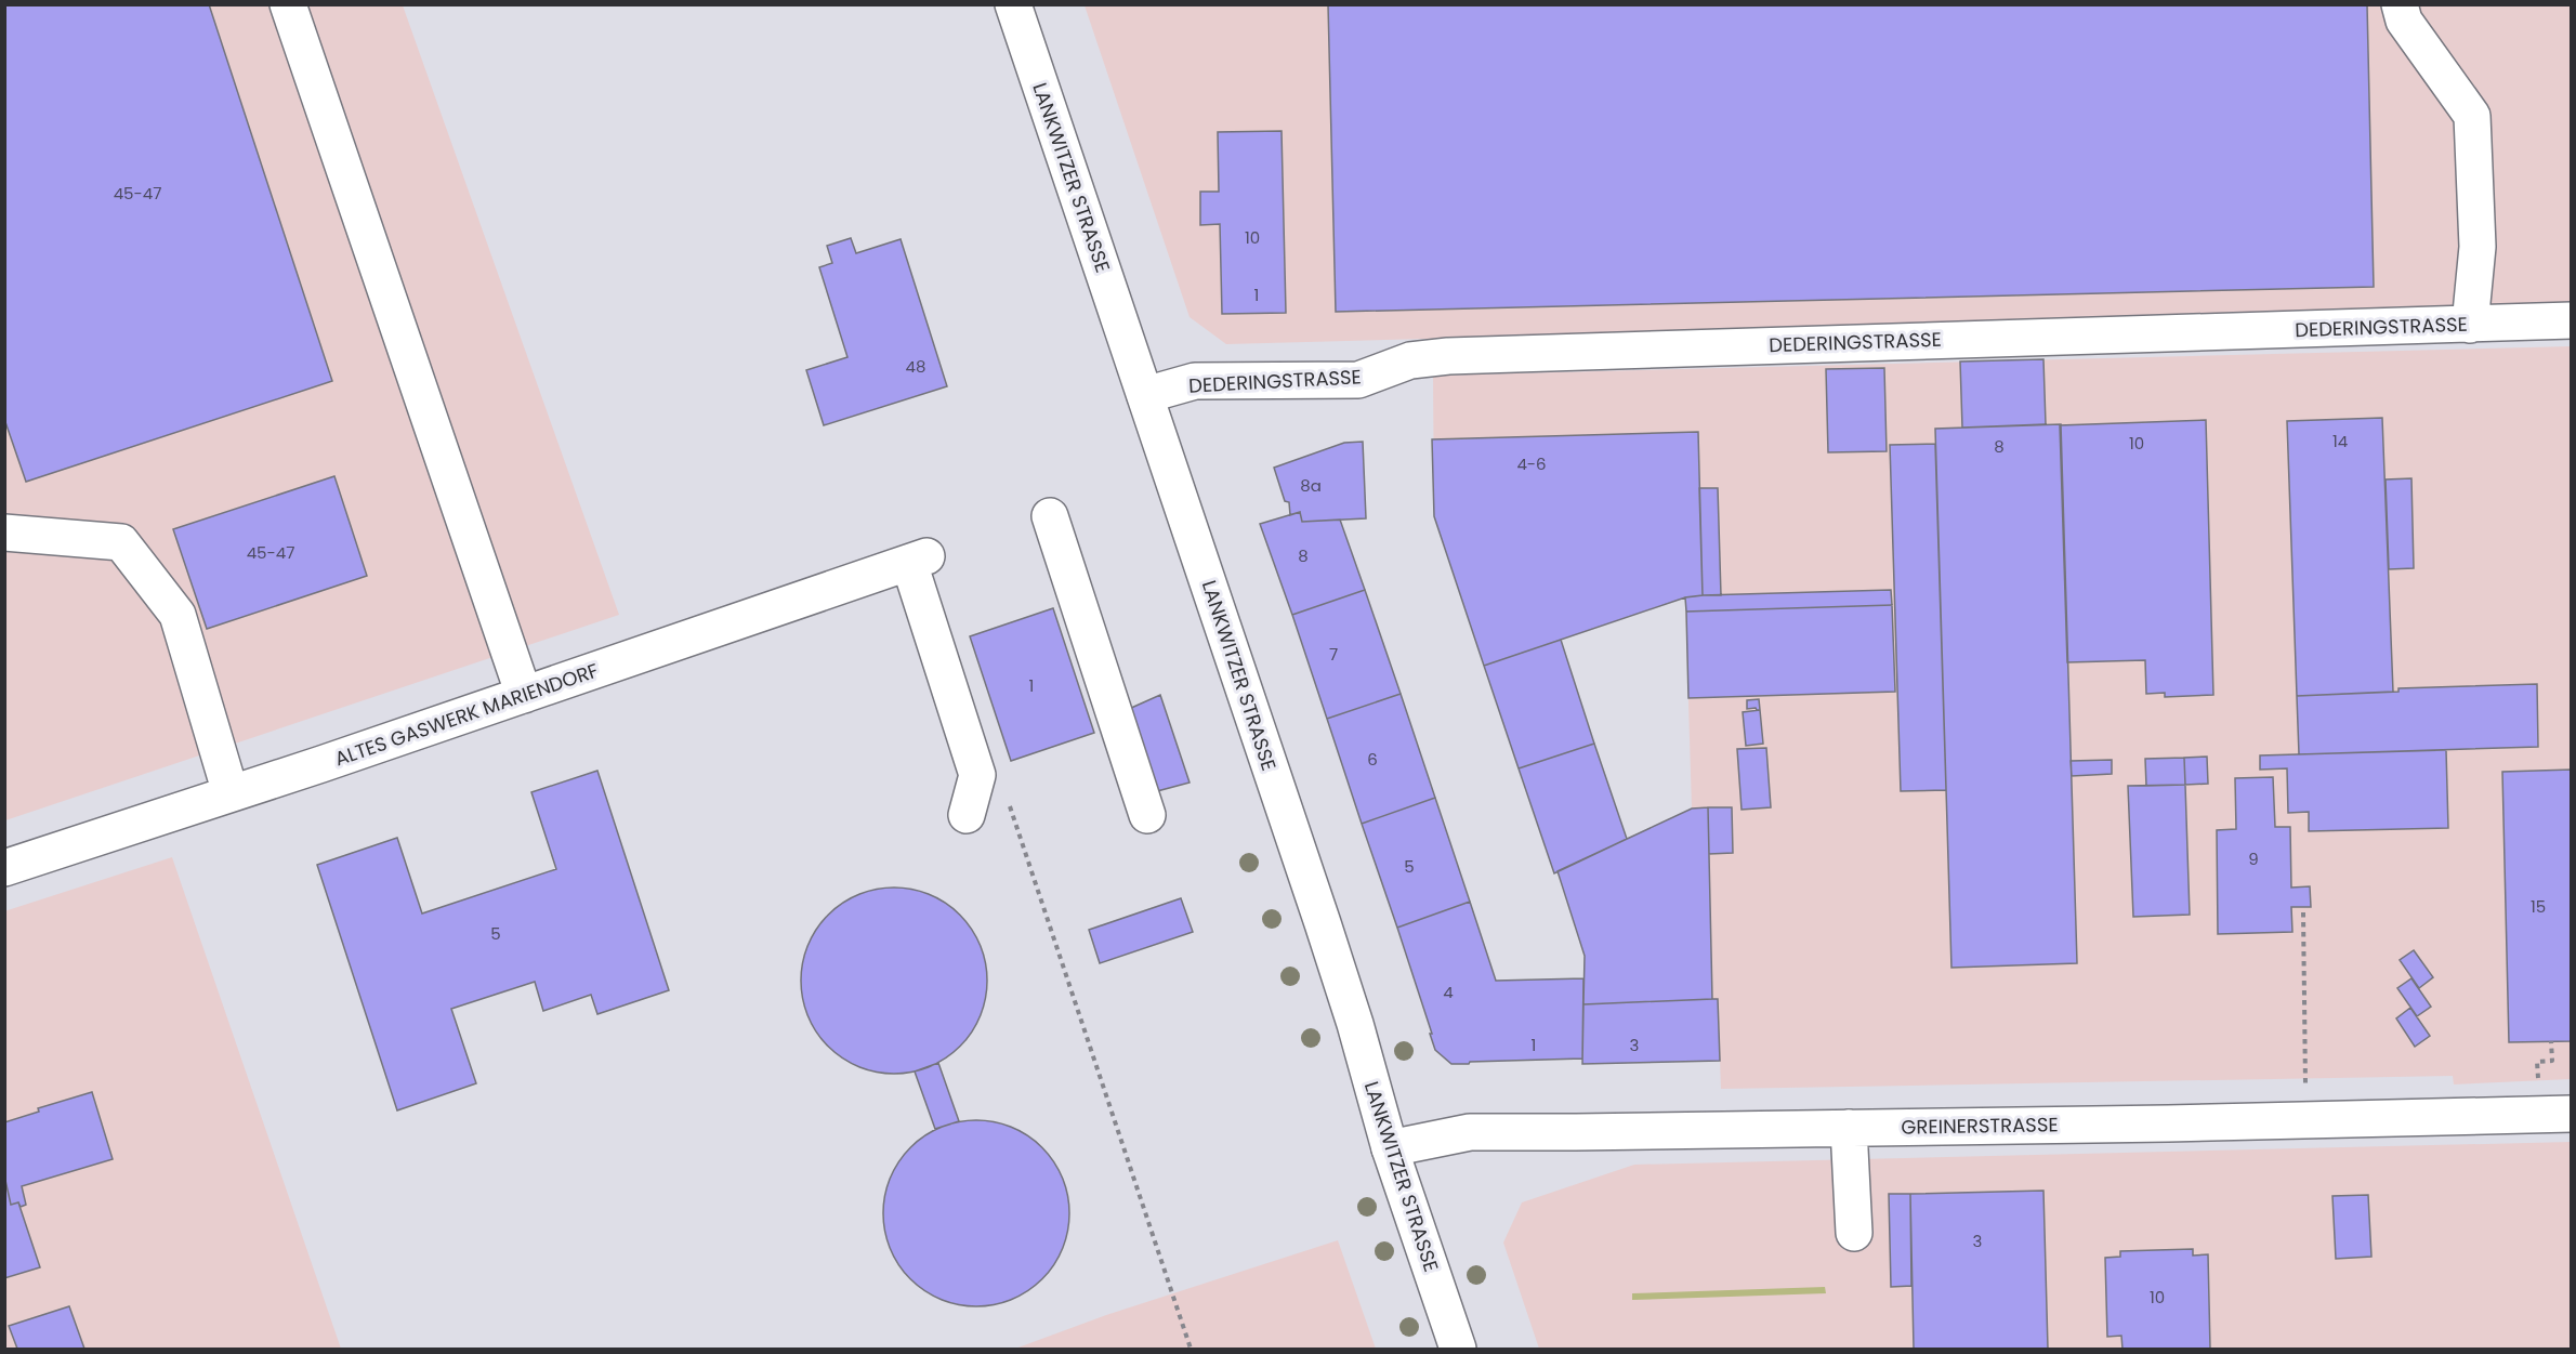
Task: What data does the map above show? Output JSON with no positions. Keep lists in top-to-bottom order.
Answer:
{
  "streets": {
    "street": [
      "LANKWITZER STRASSE",
      "DEDERINGSTRASSE",
      "ALTES GASWERK MARIENDORF",
      "GREINERSTRASSE"
    ]
  },
  "crossings": [
    ["LANKWITZER STRASSE", "DEDERINGSTRASSE"],
    ["LANKWITZER STRASSE", "GREINERSTRASSE"]
  ],
  "house_numbers": [
    "45-47",
    "10",
    "1",
    "48",
    "14",
    "10",
    "8",
    "4-6",
    "8a",
    "45-47",
    "8",
    "7",
    "1",
    "6",
    "9",
    "5",
    "15",
    "5",
    "4",
    "1",
    "3",
    "3",
    "10"
  ]
}
